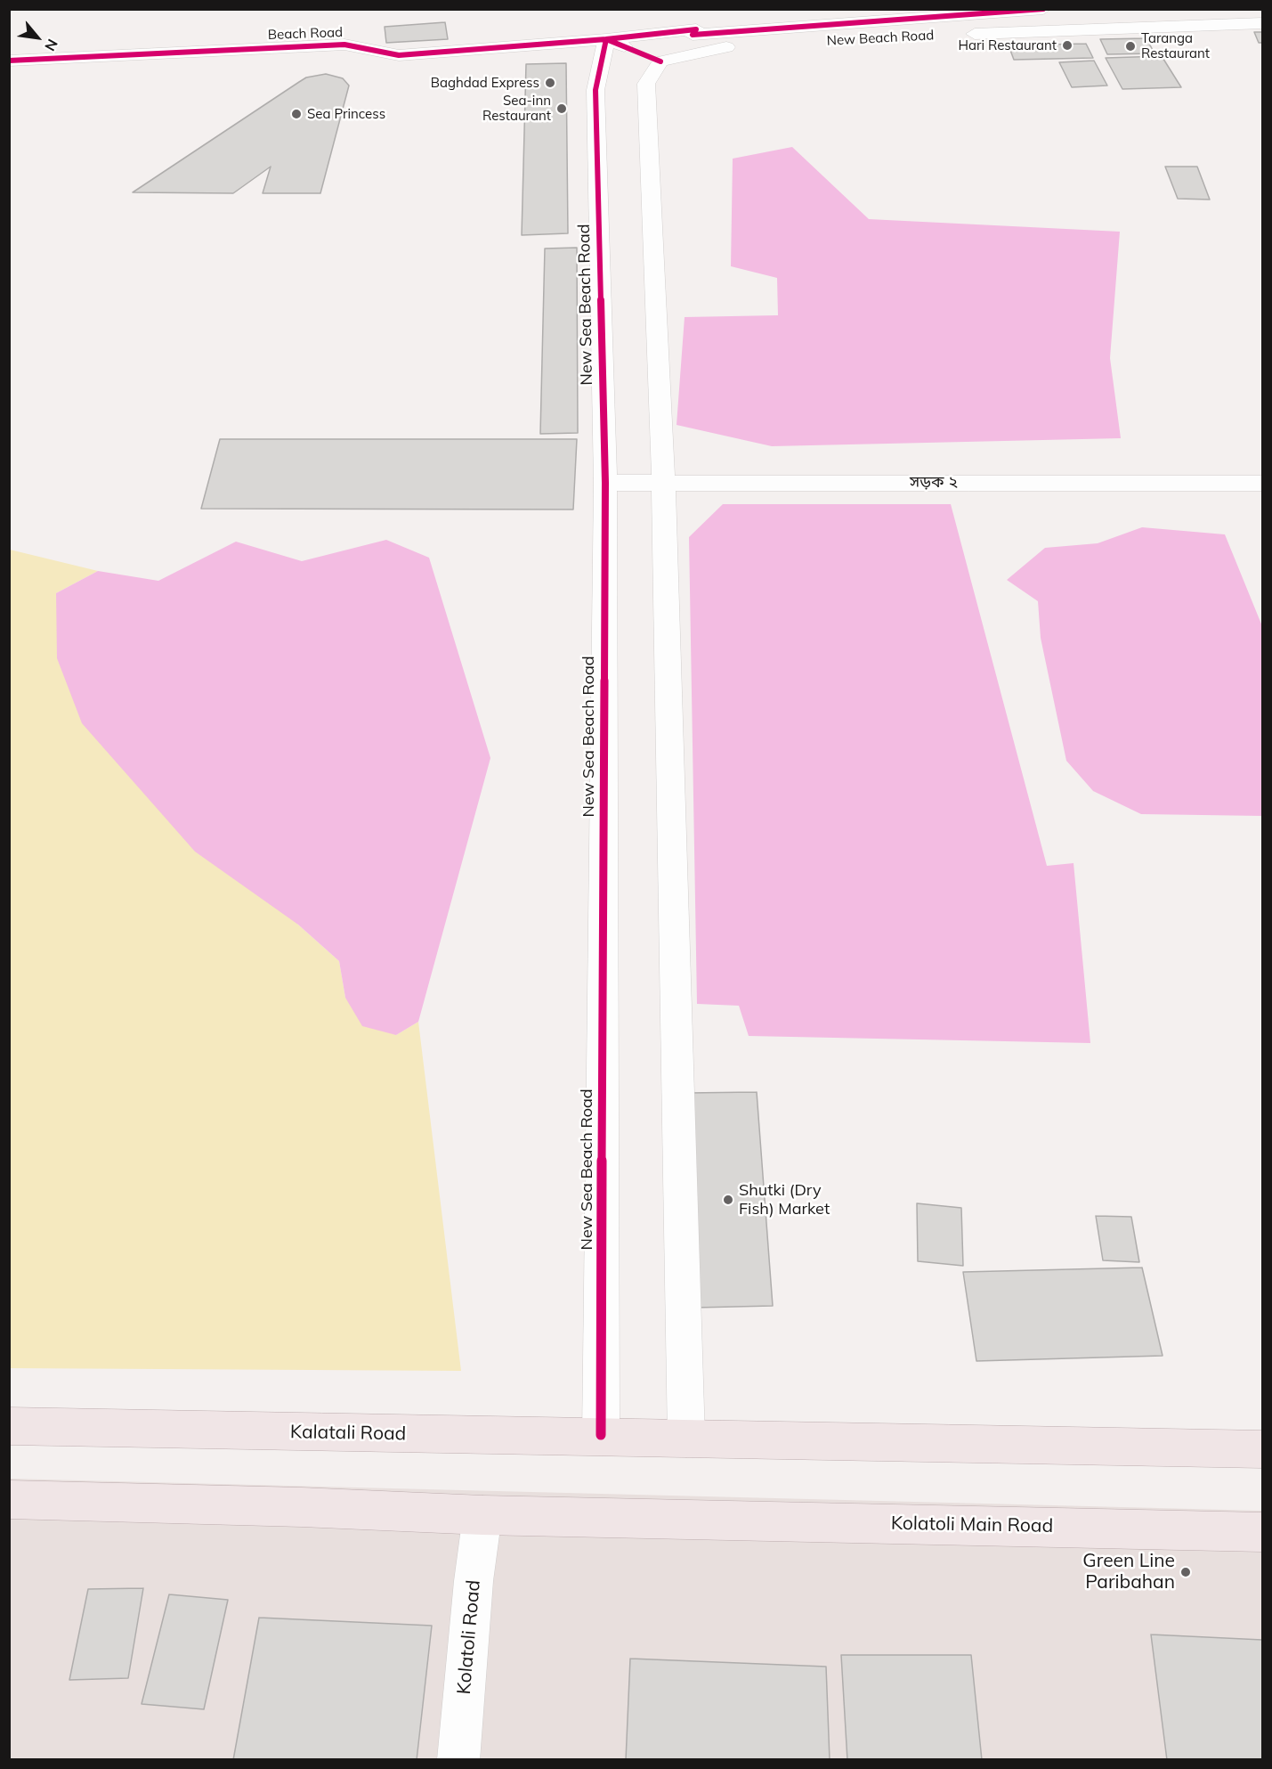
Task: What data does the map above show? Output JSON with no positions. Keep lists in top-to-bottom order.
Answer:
{
  "streets": {
    "highway": ["Kalatali Road", "Kolatoli Main Road"],
    "street": [
      "Beach Road",
      "New Beach Road",
      "New Sea Beach Road",
      "সড়ক ২",
      "Kolatoli Road"
    ]
  },
  "crossings": [
    ["Beach Road", "New Beach Road"],
    ["Beach Road", "New Sea Beach Road"],
    ["New Beach Road", "New Sea Beach Road"],
    ["New Sea Beach Road", "সড়ক ২"],
    ["New Sea Beach Road", "Kalatali Road"],
    ["Kolatoli Main Road", "Kolatoli Road"]
  ],
  "places": [
    "Hari Restaurant",
    "Taranga Restaurant",
    "Baghdad Express",
    "Sea-inn Restaurant",
    "Sea Princess",
    "Shutki (Dry Fish) Market",
    "Green Line Paribahan"
  ],
  "north": "bottom right"
}
